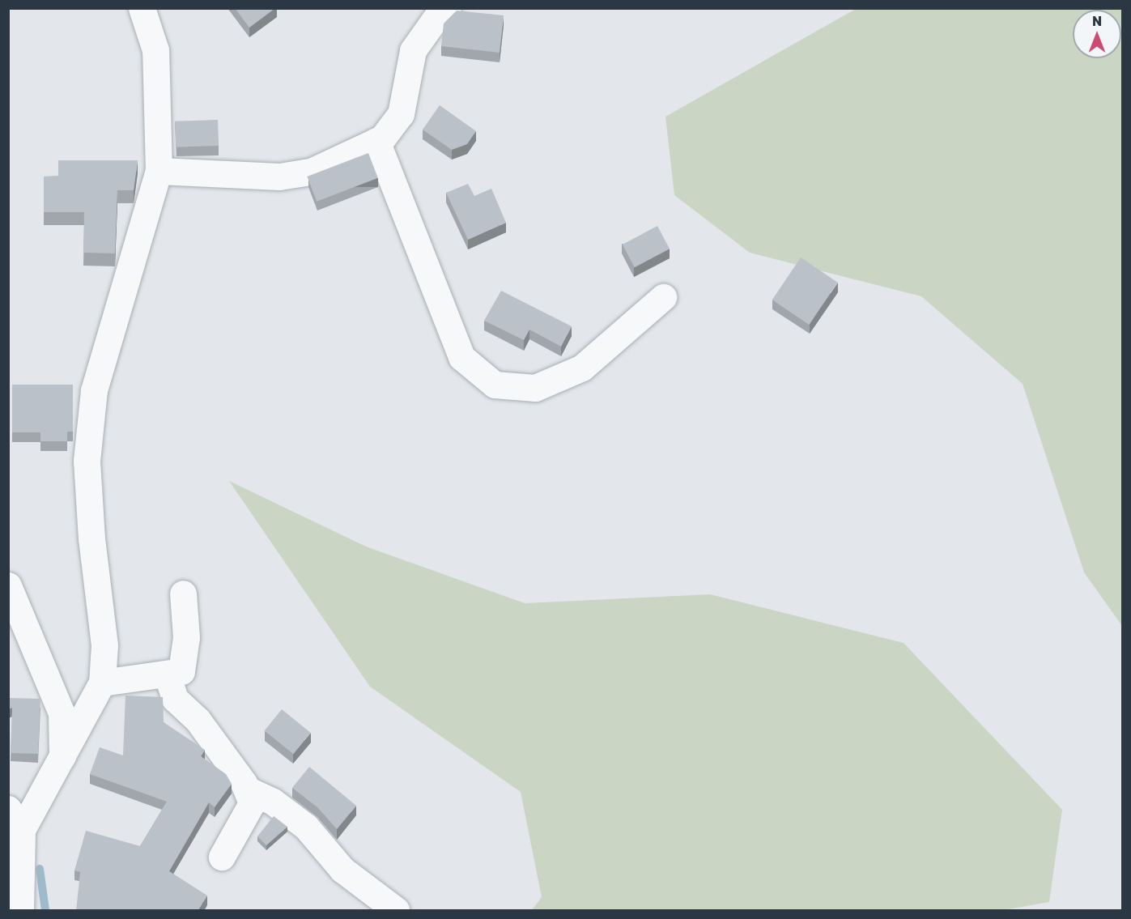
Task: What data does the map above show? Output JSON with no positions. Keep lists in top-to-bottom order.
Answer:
{
  "north": "top"
}
